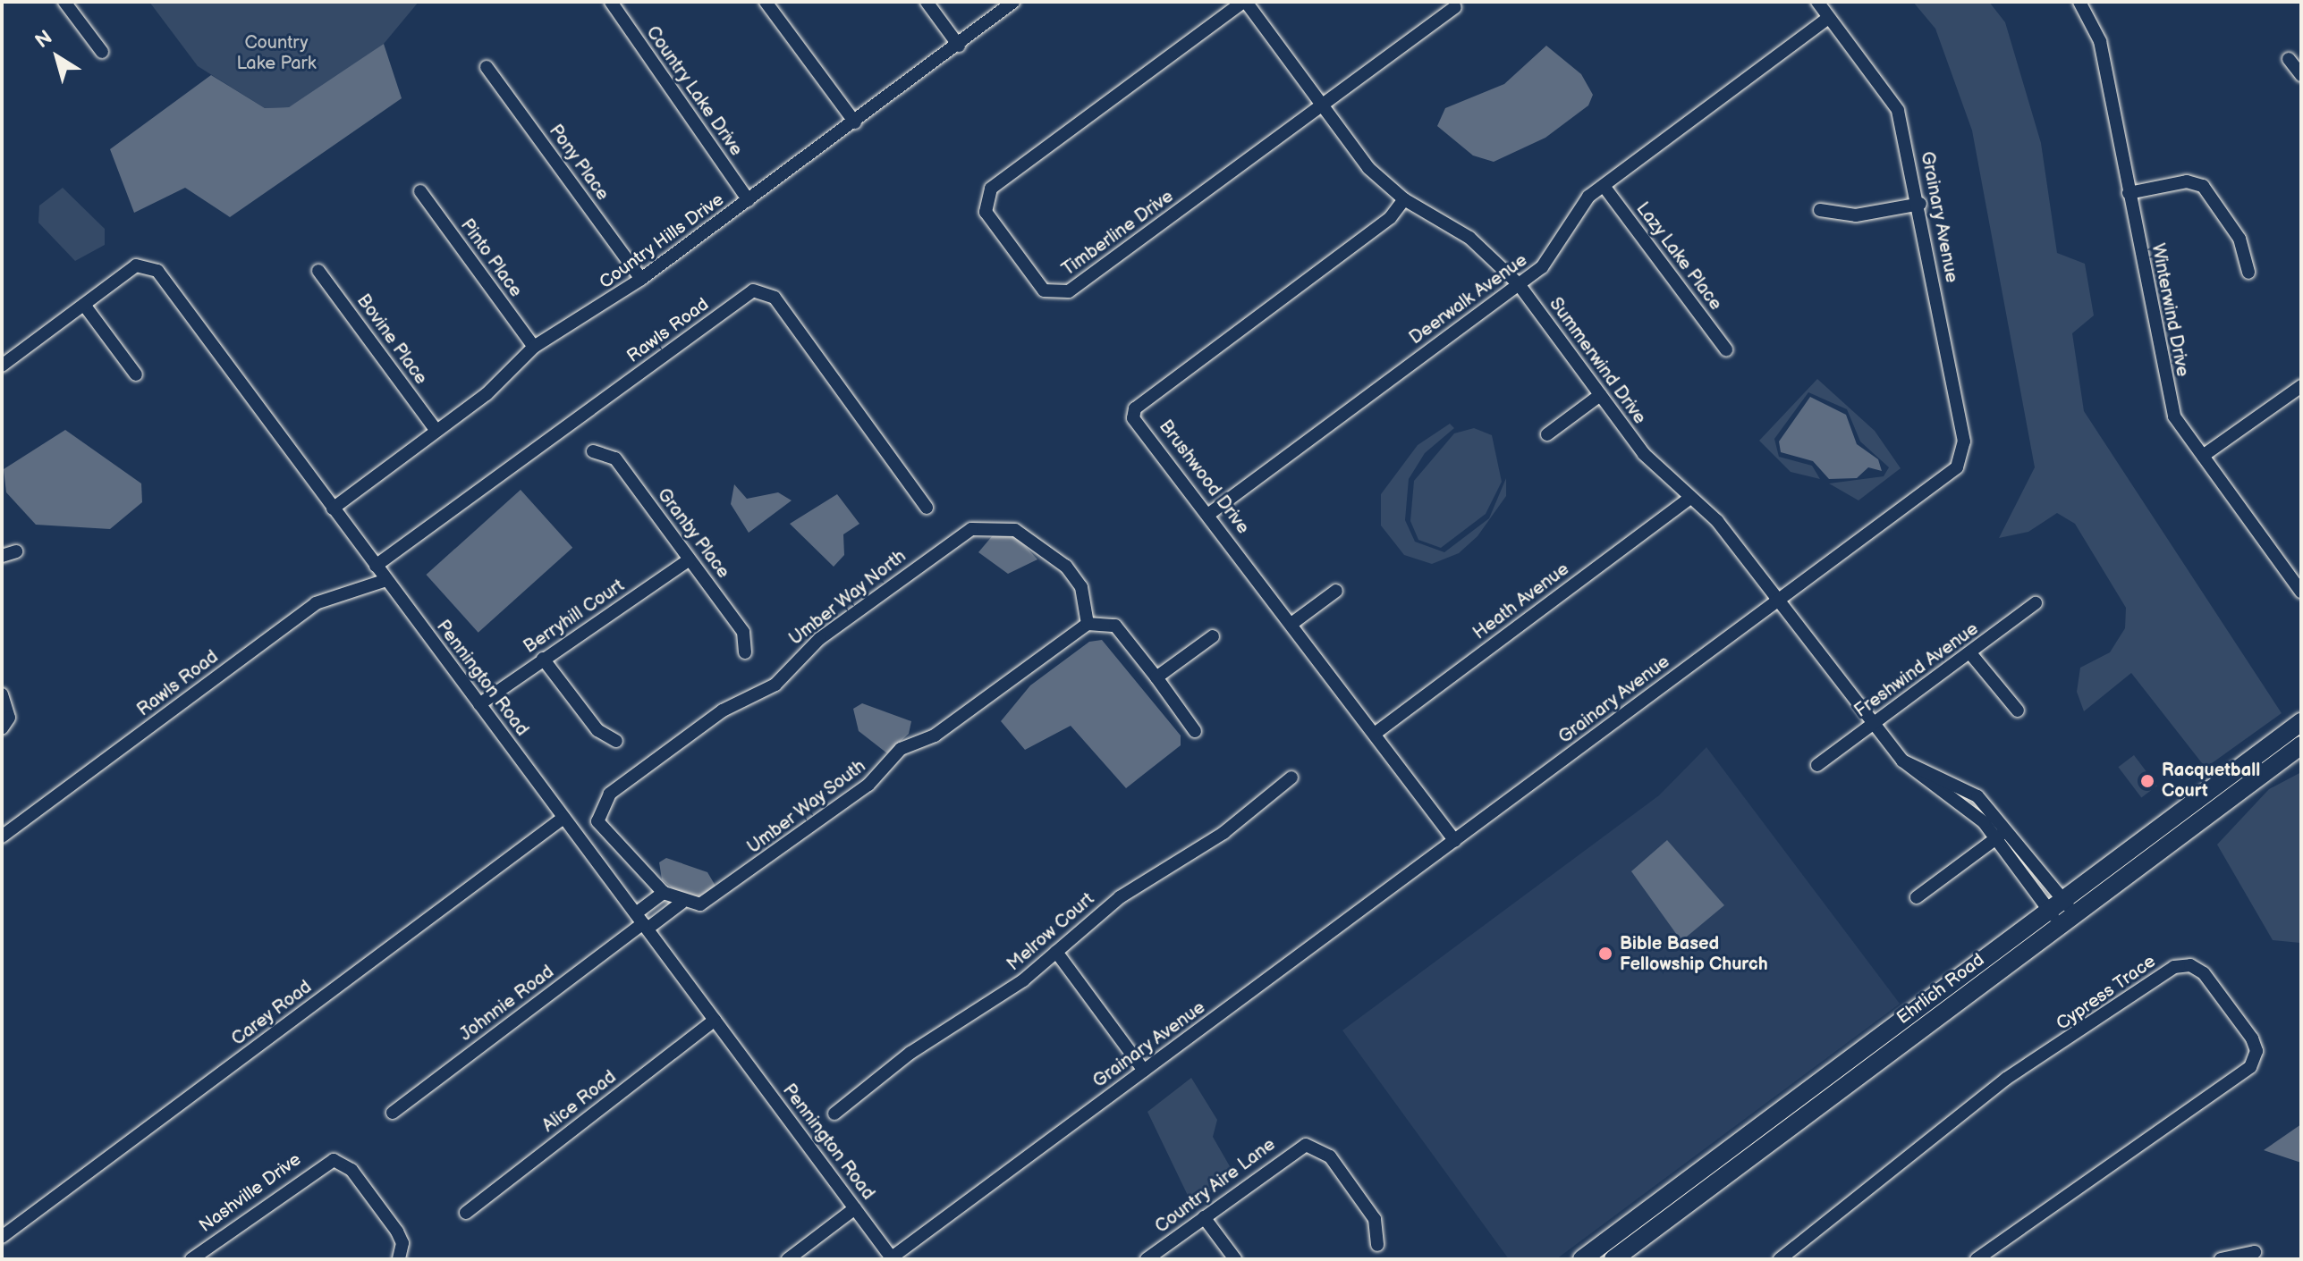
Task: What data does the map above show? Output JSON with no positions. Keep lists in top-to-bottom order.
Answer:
{
  "streets": {
    "main road": ["Ehrlich Road"],
    "street": [
      "Country Lake Drive",
      "Pony Place",
      "Grainary Avenue",
      "Timberline Drive",
      "Country Hills Drive",
      "Lazy Lake Place",
      "Pinto Place",
      "Deerwalk Avenue",
      "Winterwind Drive",
      "Rawls Road",
      "Bovine Place",
      "Summerwind Drive",
      "Brushwood Drive",
      "Granby Place",
      "Umber Way North",
      "Heath Avenue",
      "Berryhill Court",
      "Freshwind Avenue",
      "Pennington Road",
      "Umber Way South",
      "Melrow Court",
      "Cypress Trace",
      "Johnnie Road",
      "Carey Road",
      "Alice Road",
      "Country Aire Lane",
      "Nashville Drive"
    ]
  },
  "crossings": [
    ["Country Lake Drive", "Country Hills Drive"],
    ["Pony Place", "Country Hills Drive"],
    ["Grainary Avenue", "Deerwalk Avenue"],
    ["Grainary Avenue", "Summerwind Drive"],
    ["Grainary Avenue", "Brushwood Drive"],
    ["Grainary Avenue", "Pennington Road"],
    ["Timberline Drive", "Summerwind Drive"],
    ["Country Hills Drive", "Pinto Place"],
    ["Country Hills Drive", "Bovine Place"],
    ["Country Hills Drive", "Pennington Road"],
    ["Lazy Lake Place", "Deerwalk Avenue"],
    ["Deerwalk Avenue", "Summerwind Drive"],
    ["Deerwalk Avenue", "Brushwood Drive"],
    ["Rawls Road", "Pennington Road"],
    ["Summerwind Drive", "Brushwood Drive"],
    ["Summerwind Drive", "Heath Avenue"],
    ["Summerwind Drive", "Freshwind Avenue"],
    ["Summerwind Drive", "Ehrlich Road"],
    ["Brushwood Drive", "Heath Avenue"],
    ["Granby Place", "Berryhill Court"],
    ["Umber Way North", "Umber Way South"],
    ["Berryhill Court", "Pennington Road"],
    ["Pennington Road", "Johnnie Road"],
    ["Pennington Road", "Carey Road"],
    ["Pennington Road", "Alice Road"]
  ],
  "parks": ["Country Lake Park"],
  "places": ["Racquetball Court", "Bible Based Fellowship Church"],
  "north": "top left"
}
